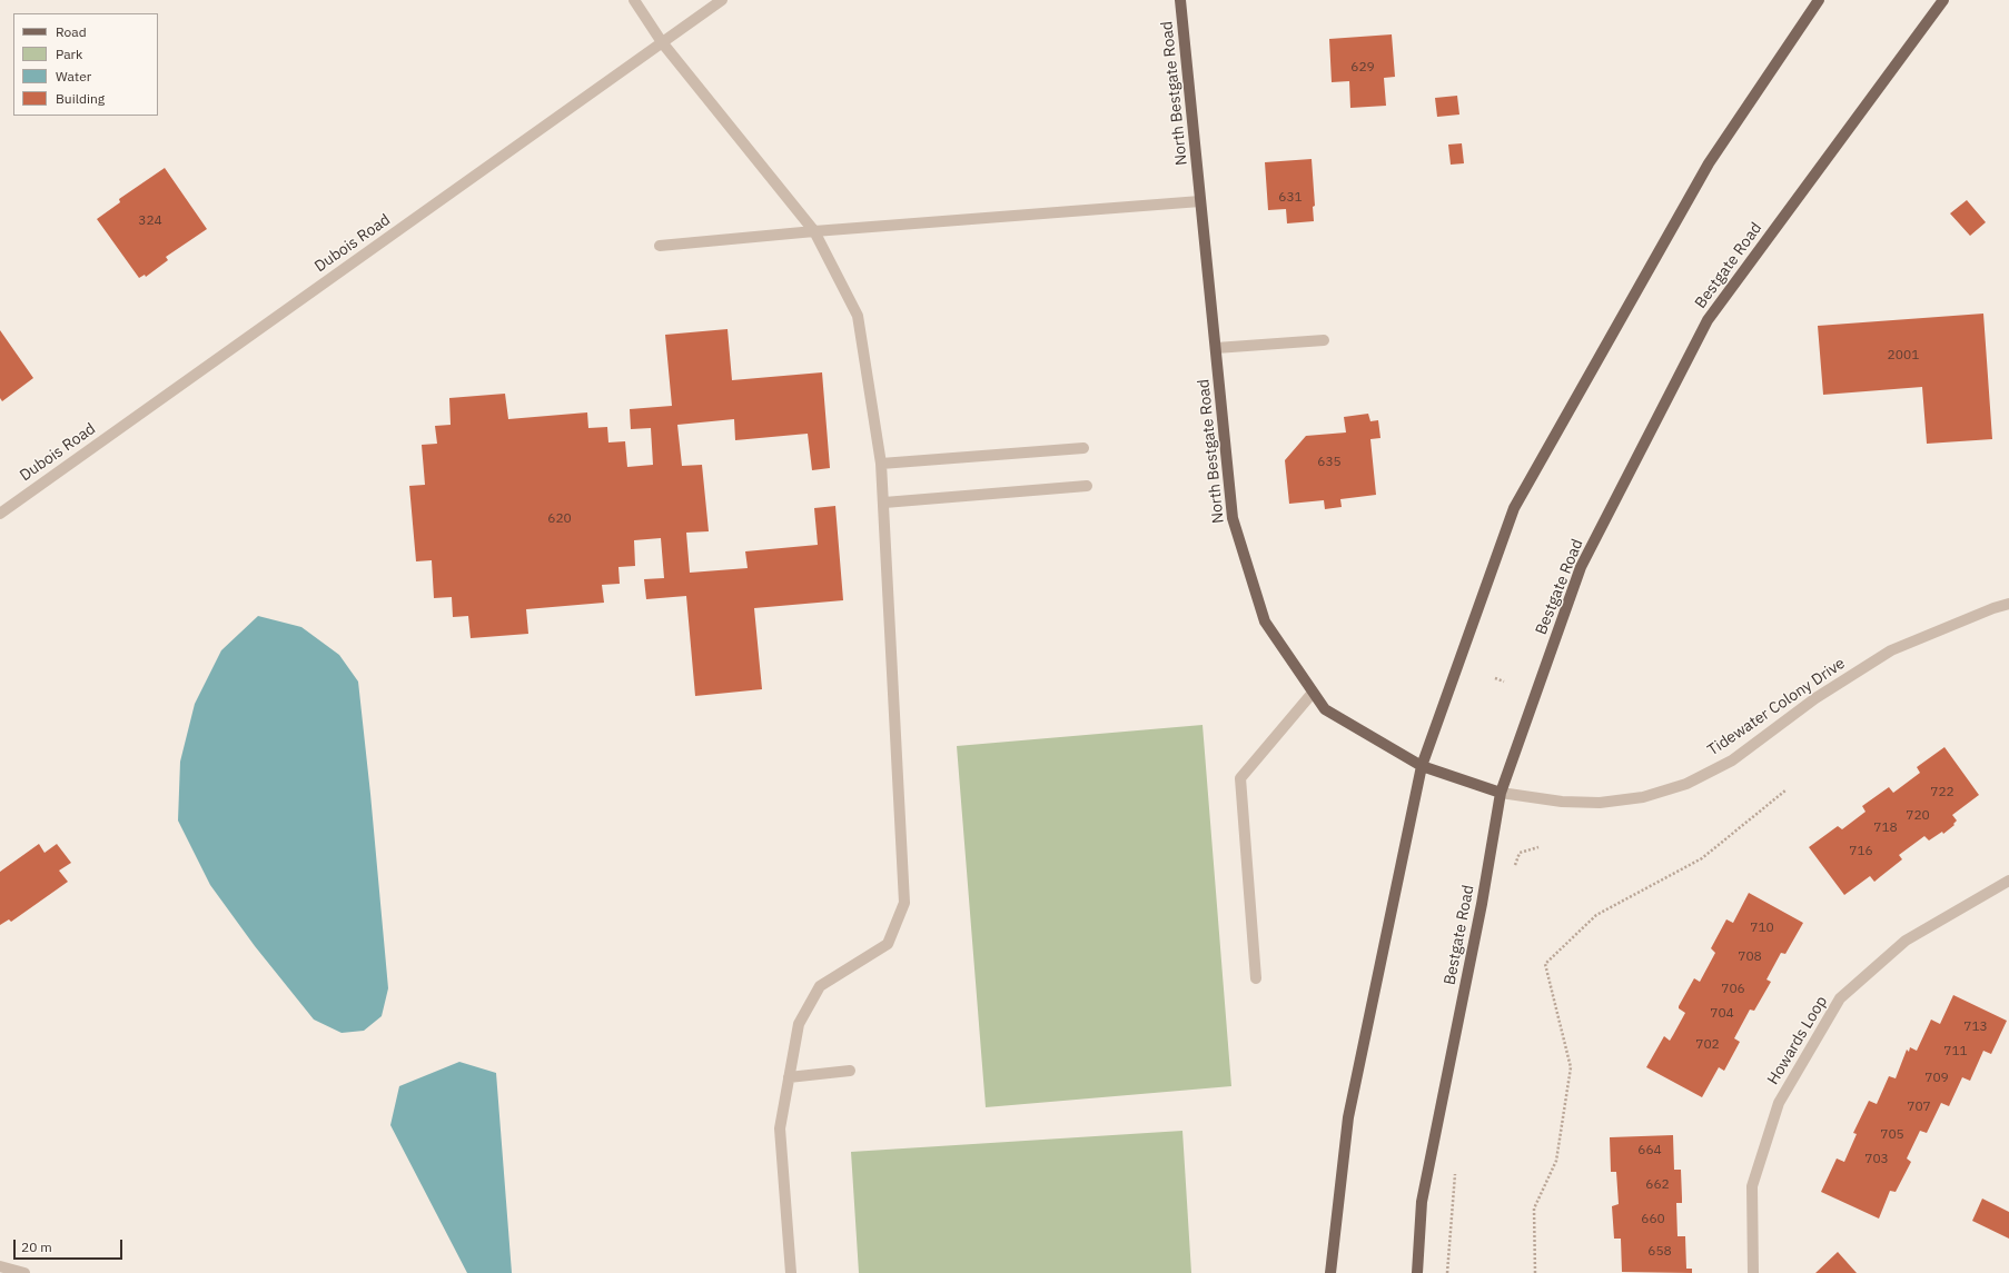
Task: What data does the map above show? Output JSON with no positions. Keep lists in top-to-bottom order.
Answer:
{
  "streets": {
    "main road": ["North Bestgate Road", "Bestgate Road"],
    "street": ["Dubois Road", "Tidewater Colony Drive", "Howards Loop"]
  },
  "crossings": [
    ["North Bestgate Road", "Bestgate Road"],
    ["North Bestgate Road", "Tidewater Colony Drive"],
    ["Bestgate Road", "Tidewater Colony Drive"]
  ],
  "house_numbers": [
    "629",
    "631",
    "324",
    "2001",
    "635",
    "620",
    "722",
    "720",
    "718",
    "716",
    "710",
    "708",
    "706",
    "704",
    "713",
    "702",
    "711",
    "709",
    "707",
    "705",
    "664",
    "703",
    "662",
    "660",
    "658"
  ],
  "legend": [
    "Road",
    "Park",
    "Water",
    "Building"
  ],
  "scale_bar": "20 m"
}
